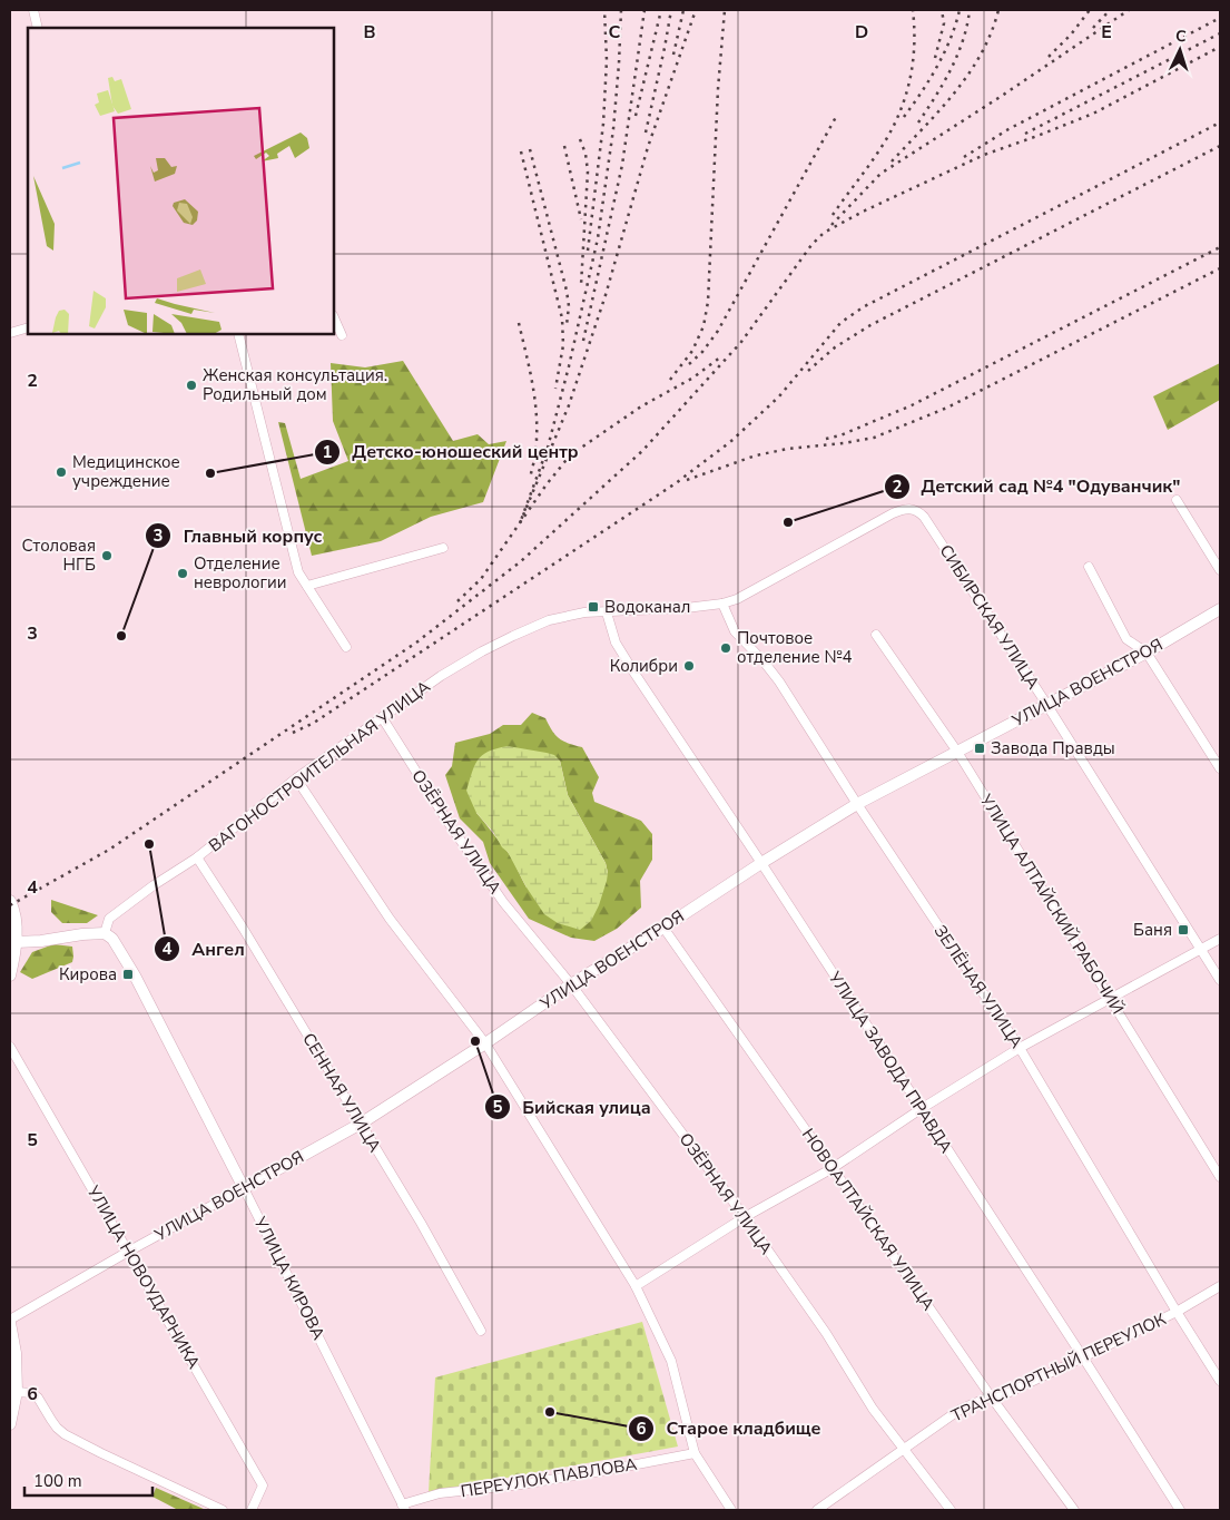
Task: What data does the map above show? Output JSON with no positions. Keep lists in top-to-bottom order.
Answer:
{
  "streets": {
    "street": [
      "СИБИРСКАЯ УЛИЦА",
      "УЛИЦА ВОЕНСТРОЯ",
      "ВАГОНОСТРОИТЕЛЬНАЯ УЛИЦА",
      "ОЗЁРНАЯ УЛИЦА",
      "УЛИЦА АЛТАЙСКИЙ РАБОЧИЙ",
      "ЗЕЛЁНАЯ УЛИЦА",
      "УЛИЦА ЗАВОДА ПРАВДА",
      "СЕННАЯ УЛИЦА",
      "НОВОАЛТАЙСКАЯ УЛИЦА",
      "УЛИЦА НОВОУДАРНИКА",
      "УЛИЦА КИРОВА",
      "ТРАНСПОРТНЫЙ ПЕРЕУЛОК",
      "ПЕРЕУЛОК ПАВЛОВА"
    ]
  },
  "crossings": [
    ["СИБИРСКАЯ УЛИЦА", "УЛИЦА ВОЕНСТРОЯ"],
    ["СИБИРСКАЯ УЛИЦА", "ВАГОНОСТРОИТЕЛЬНАЯ УЛИЦА"],
    ["УЛИЦА ВОЕНСТРОЯ", "ОЗЁРНАЯ УЛИЦА"],
    ["УЛИЦА ВОЕНСТРОЯ", "УЛИЦА АЛТАЙСКИЙ РАБОЧИЙ"],
    ["УЛИЦА ВОЕНСТРОЯ", "ЗЕЛЁНАЯ УЛИЦА"],
    ["УЛИЦА ВОЕНСТРОЯ", "УЛИЦА ЗАВОДА ПРАВДА"],
    ["УЛИЦА ВОЕНСТРОЯ", "СЕННАЯ УЛИЦА"],
    ["УЛИЦА ВОЕНСТРОЯ", "НОВОАЛТАЙСКАЯ УЛИЦА"],
    ["УЛИЦА ВОЕНСТРОЯ", "УЛИЦА НОВОУДАРНИКА"],
    ["УЛИЦА ВОЕНСТРОЯ", "УЛИЦА КИРОВА"],
    ["ВАГОНОСТРОИТЕЛЬНАЯ УЛИЦА", "ОЗЁРНАЯ УЛИЦА"],
    ["ВАГОНОСТРОИТЕЛЬНАЯ УЛИЦА", "ЗЕЛЁНАЯ УЛИЦА"],
    ["ВАГОНОСТРОИТЕЛЬНАЯ УЛИЦА", "УЛИЦА ЗАВОДА ПРАВДА"],
    ["ВАГОНОСТРОИТЕЛЬНАЯ УЛИЦА", "СЕННАЯ УЛИЦА"],
    ["ВАГОНОСТРОИТЕЛЬНАЯ УЛИЦА", "УЛИЦА КИРОВА"],
    ["ОЗЁРНАЯ УЛИЦА", "ТРАНСПОРТНЫЙ ПЕРЕУЛОК"],
    ["ЗЕЛЁНАЯ УЛИЦА", "ТРАНСПОРТНЫЙ ПЕРЕУЛОК"],
    ["УЛИЦА ЗАВОДА ПРАВДА", "ТРАНСПОРТНЫЙ ПЕРЕУЛОК"],
    ["НОВОАЛТАЙСКАЯ УЛИЦА", "ТРАНСПОРТНЫЙ ПЕРЕУЛОК"],
    ["УЛИЦА КИРОВА", "ПЕРЕУЛОК ПАВЛОВА"]
  ],
  "places": {
    "other": [
      "Женская консультация. Родильный дом",
      "Медицинское учреждение",
      "Детско-юношеский центр",
      "Детский сад №4 \"Одуванчик\"",
      "Столовая НГБ",
      "Отделение неврологии",
      "Главный корпус",
      "Почтовое отделение №4",
      "Колибри",
      "Ангел",
      "Бийская улица",
      "Старое кладбище"
    ],
    "transit": [
      "Водоканал",
      "Завода Правды",
      "Баня",
      "Кирова"
    ]
  },
  "scale_bar": "100 m",
  "north": "top",
  "grid": {
    "columns": [
      "B",
      "C",
      "D",
      "E"
    ],
    "rows": [
      "2",
      "3",
      "4",
      "5",
      "6"
    ]
  }
}
